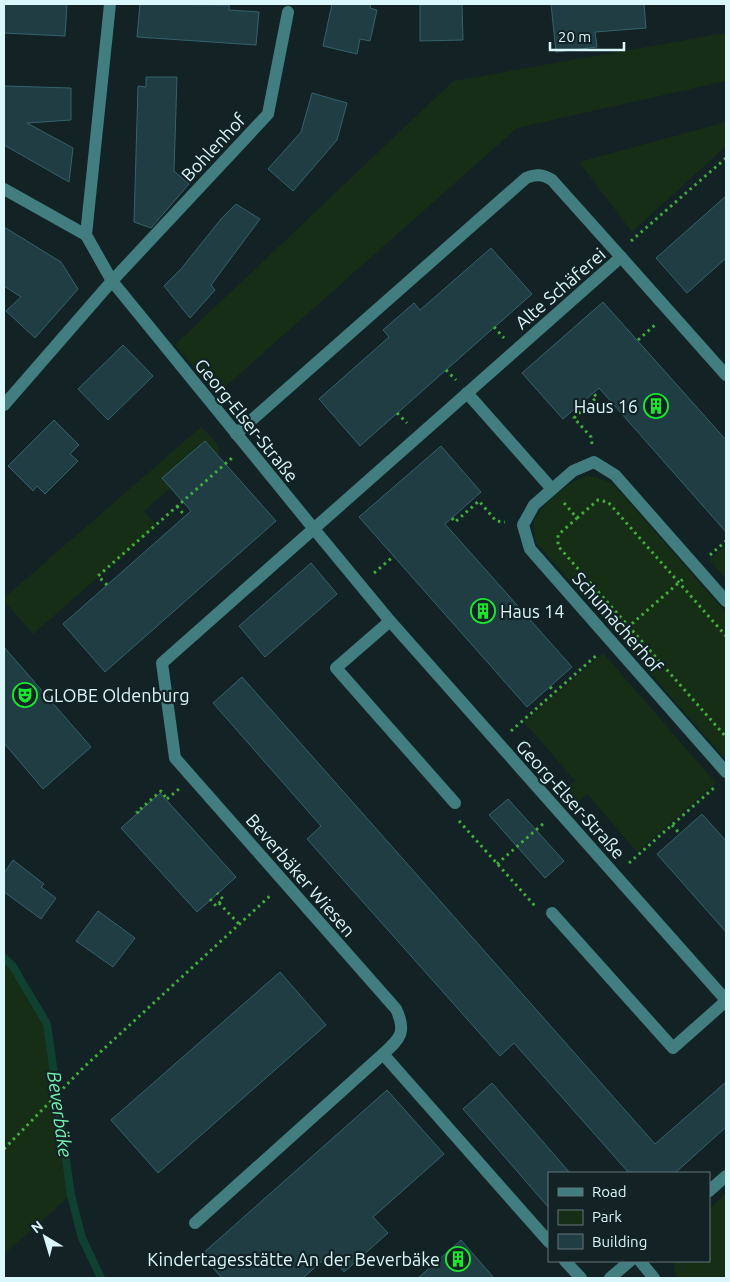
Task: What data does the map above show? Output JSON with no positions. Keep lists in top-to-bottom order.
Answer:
{
  "streets": {
    "street": [
      "Bohlenhof",
      "Alte Schäferei",
      "Georg-Elser-Straße",
      "Schumacherhof",
      "Beverbäker Wiesen"
    ]
  },
  "crossings": [
    ["Bohlenhof", "Georg-Elser-Straße"],
    ["Alte Schäferei", "Georg-Elser-Straße"],
    ["Alte Schäferei", "Beverbäker Wiesen"],
    ["Georg-Elser-Straße", "Beverbäker Wiesen"]
  ],
  "water": ["Beverbäke"],
  "places": {
    "building": ["Haus 16", "Haus 14", "Kindertagesstätte An der Beverbäke"],
    "theatre": ["GLOBE Oldenburg"]
  },
  "legend": ["Road", "Park", "Building"],
  "scale_bar": "20 m",
  "north": "top left"
}
